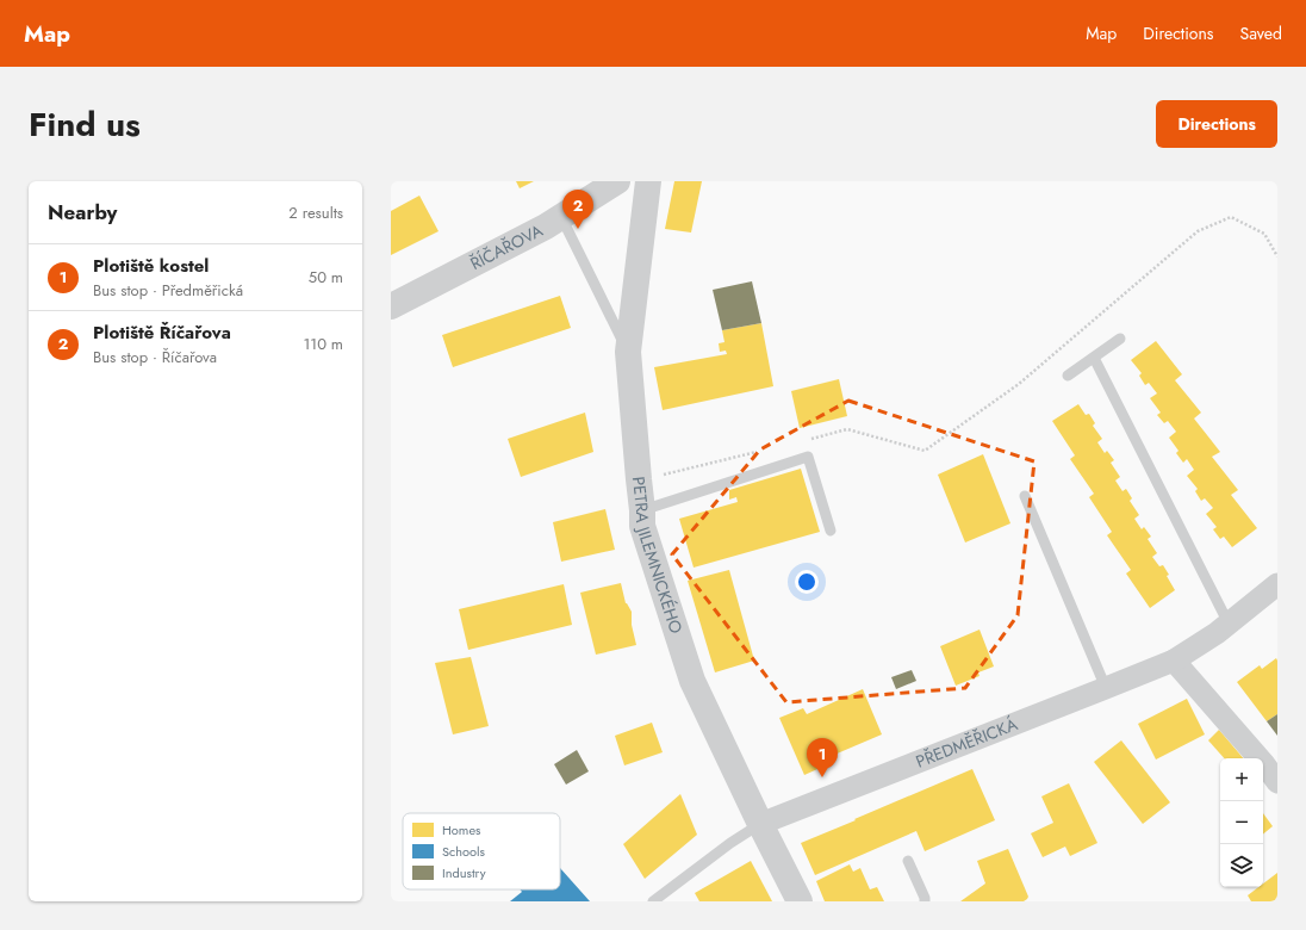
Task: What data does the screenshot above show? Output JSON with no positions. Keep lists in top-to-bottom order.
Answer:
{
  "streets": {
    "street": ["ŘÍČAŘOVA", "PETRA JILEMNICKÉHO", "PŘEDMĚŘICKÁ"]
  },
  "crossings": [
    ["PETRA JILEMNICKÉHO", "PŘEDMĚŘICKÁ"]
  ],
  "legend": ["Homes", "Schools", "Industry"],
  "page": {
    "header": "Map",
    "nav": ["Map", "Directions", "Saved"],
    "title": "Find us",
    "buttons": "Directions",
    "heading": ["Nearby", "2 results"],
    "pins": ["2", "1"],
    "list": [
      {
        "mark": "1",
        "name": "Plotiště kostel",
        "note": "Bus stop · Předměřická",
        "value": "50 m"
      },
      {
        "mark": "2",
        "name": "Plotiště Říčařova",
        "note": "Bus stop · Říčařova",
        "value": "110 m"
      }
    ],
    "map_buttons": ["+", "−"]
  }
}
